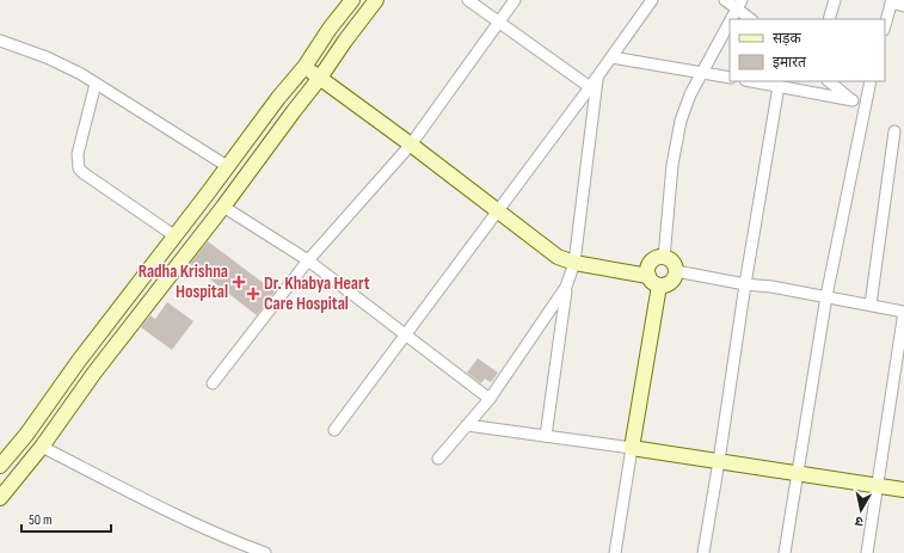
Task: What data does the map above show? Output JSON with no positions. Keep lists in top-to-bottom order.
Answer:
{
  "places": {
    "health": ["Radha Krishna Hospital", "Dr. Khabya Heart Care Hospital"]
  },
  "legend": ["सड़क", "इमारत"],
  "scale_bar": "50 m",
  "north": "bottom"
}
